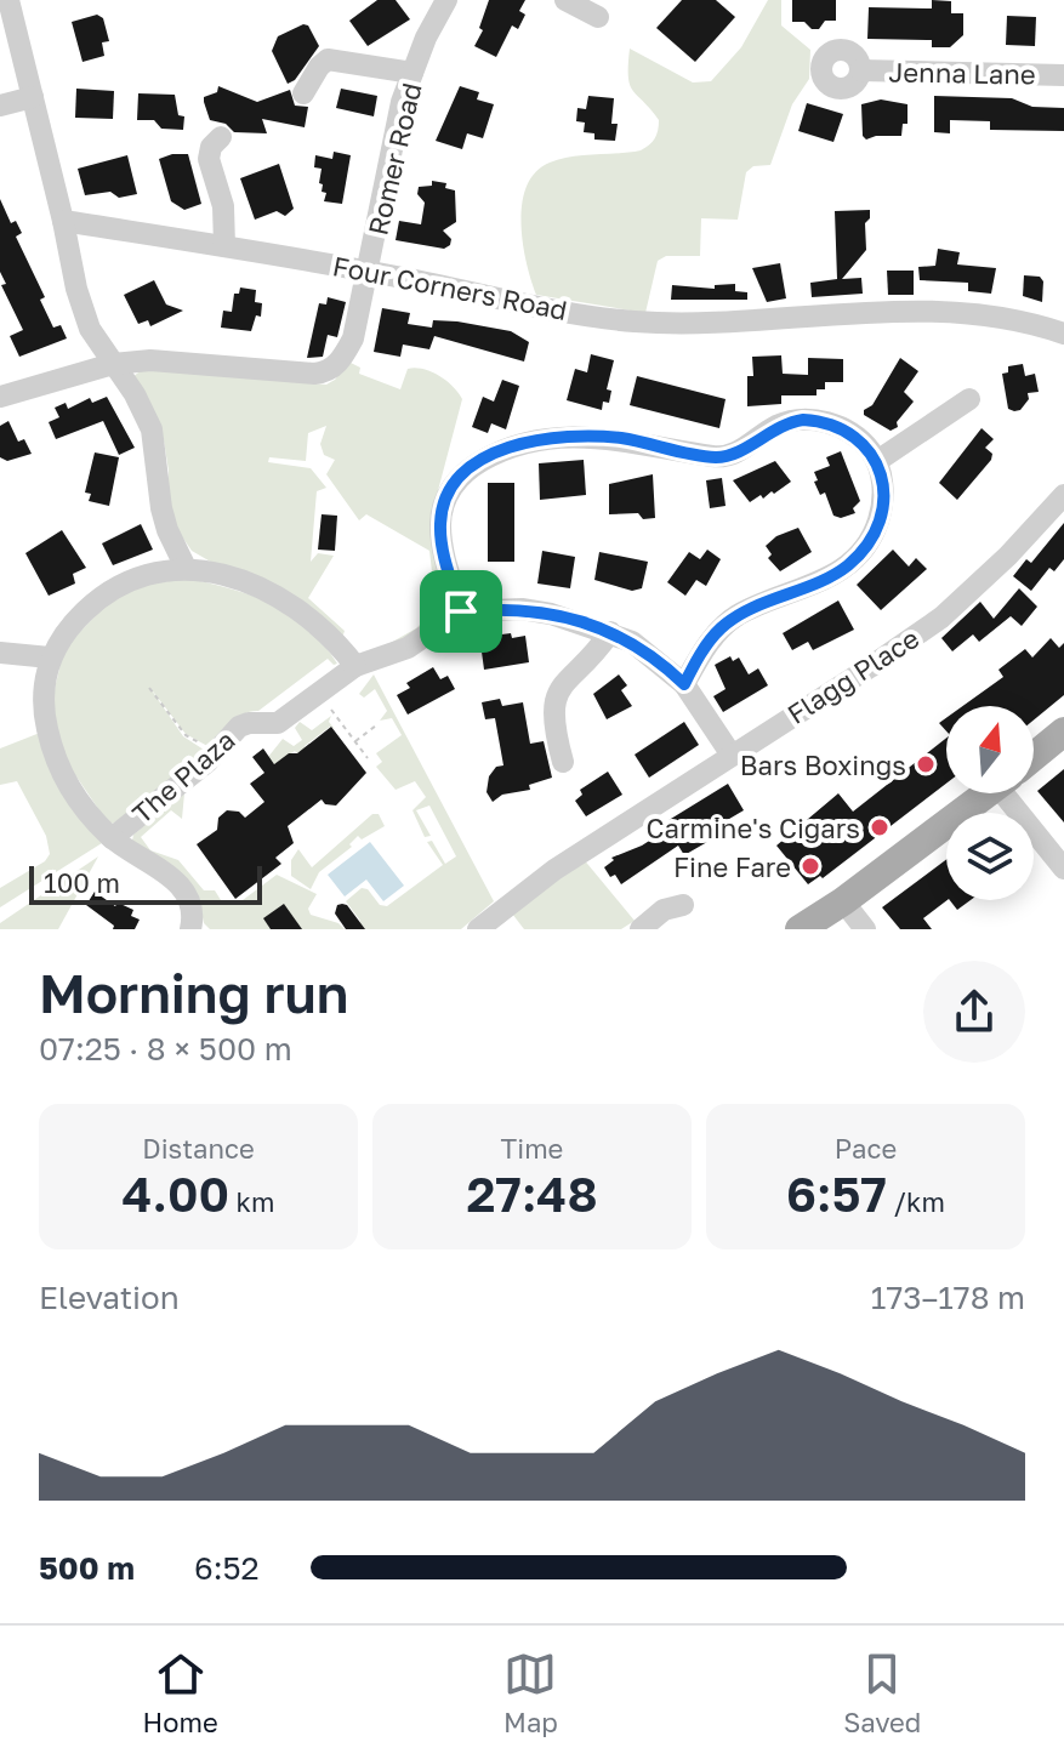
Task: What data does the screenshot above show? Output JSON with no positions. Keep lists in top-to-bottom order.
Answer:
{
  "streets": {
    "street": [
      "Jenna Lane",
      "Romer Road",
      "Four Corners Road",
      "Flagg Place",
      "The Plaza"
    ]
  },
  "crossings": [
    ["Romer Road", "Four Corners Road"]
  ],
  "places": ["Bars Boxings", "Carmine's Cigars", "Fine Fare"],
  "scale_bar": "100 m",
  "north": "top",
  "page": {
    "scale": "100 m",
    "heading": ["Morning run", "07:25 · 8 × 500 m"],
    "stats": [
      ["Distance", "4.00 km"],
      ["Time", "27:48"],
      ["Pace", "6:57 /km"]
    ],
    "chart": ["Elevation", "173–178 m"],
    "list": [
      {
        "name": "500 m",
        "note": "6:52"
      }
    ],
    "tabs": ["Home", "Map", "Saved"]
  }
}
